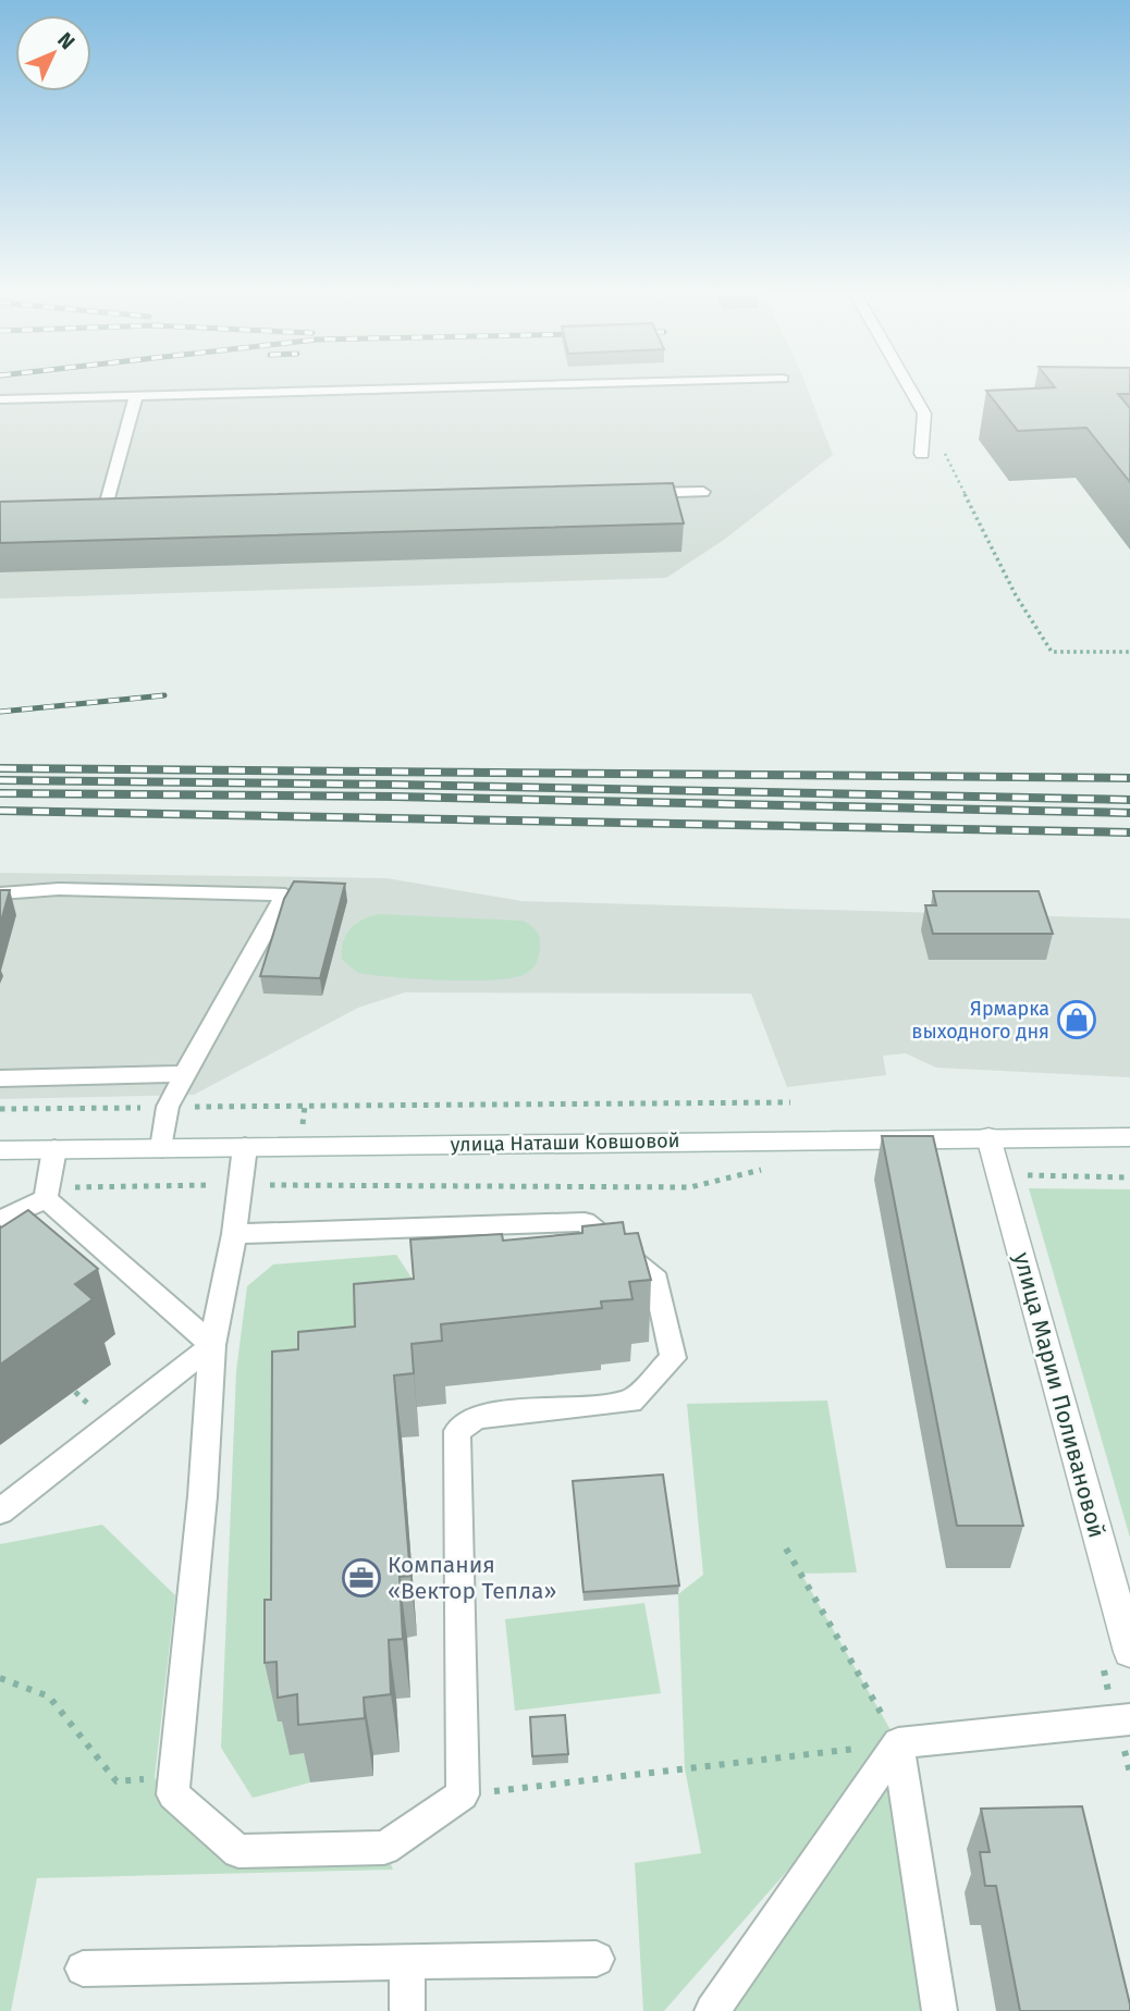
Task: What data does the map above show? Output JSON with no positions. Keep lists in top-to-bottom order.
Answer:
{
  "streets": {
    "street": ["улица Наташи Ковшовой", "улица Марии Поливановой"]
  },
  "crossings": [
    ["улица Наташи Ковшовой", "улица Марии Поливановой"]
  ],
  "places": {
    "shop": ["Ярмарка выходного дня"],
    "office": ["Компания «Вектор Тепла»"]
  },
  "north": "top right"
}
